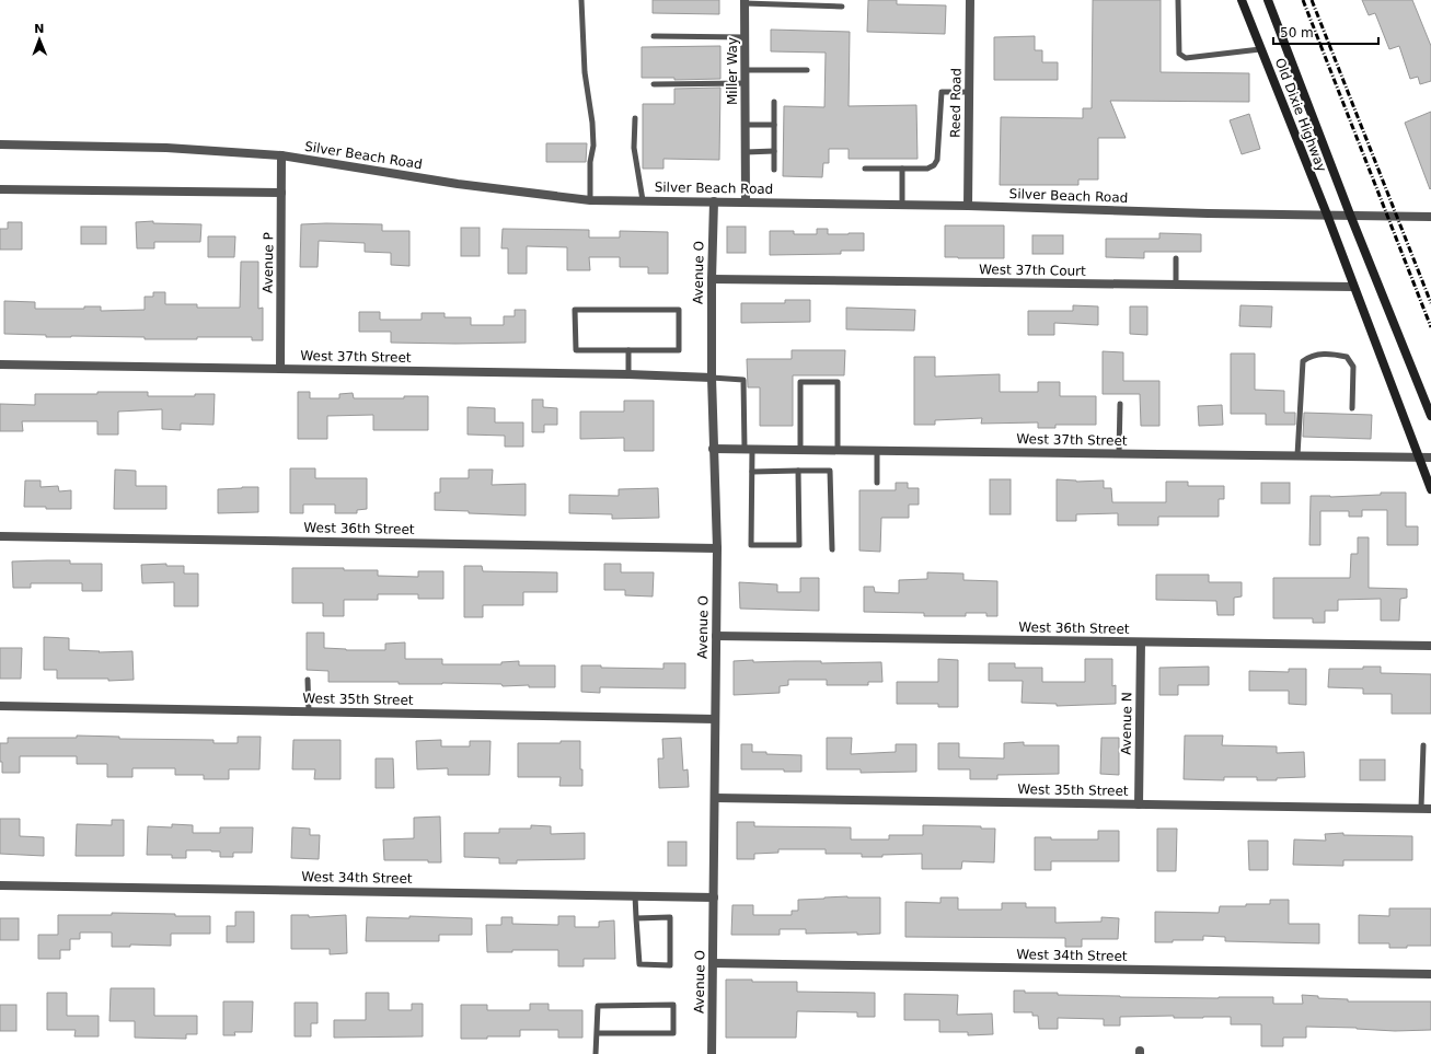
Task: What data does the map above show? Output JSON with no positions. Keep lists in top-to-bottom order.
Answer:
{
  "streets": {
    "main road": ["Old Dixie Highway"],
    "street": [
      "Miller Way",
      "Reed Road",
      "Silver Beach Road",
      "Avenue P",
      "West 37th Court",
      "Avenue O",
      "West 37th Street",
      "West 36th Street",
      "West 35th Street",
      "Avenue N",
      "West 34th Street"
    ]
  },
  "crossings": [
    ["Reed Road", "Silver Beach Road"],
    ["Old Dixie Highway", "Silver Beach Road"],
    ["Old Dixie Highway", "West 37th Court"],
    ["Old Dixie Highway", "West 37th Street"],
    ["Silver Beach Road", "Avenue P"],
    ["Silver Beach Road", "Avenue O"],
    ["Avenue P", "West 37th Street"],
    ["West 37th Court", "Avenue O"],
    ["Avenue O", "West 37th Street"],
    ["Avenue O", "West 36th Street"],
    ["Avenue O", "West 35th Street"],
    ["Avenue O", "West 34th Street"],
    ["West 36th Street", "Avenue N"],
    ["West 35th Street", "Avenue N"]
  ],
  "scale_bar": "50 m",
  "north": "top"
}
